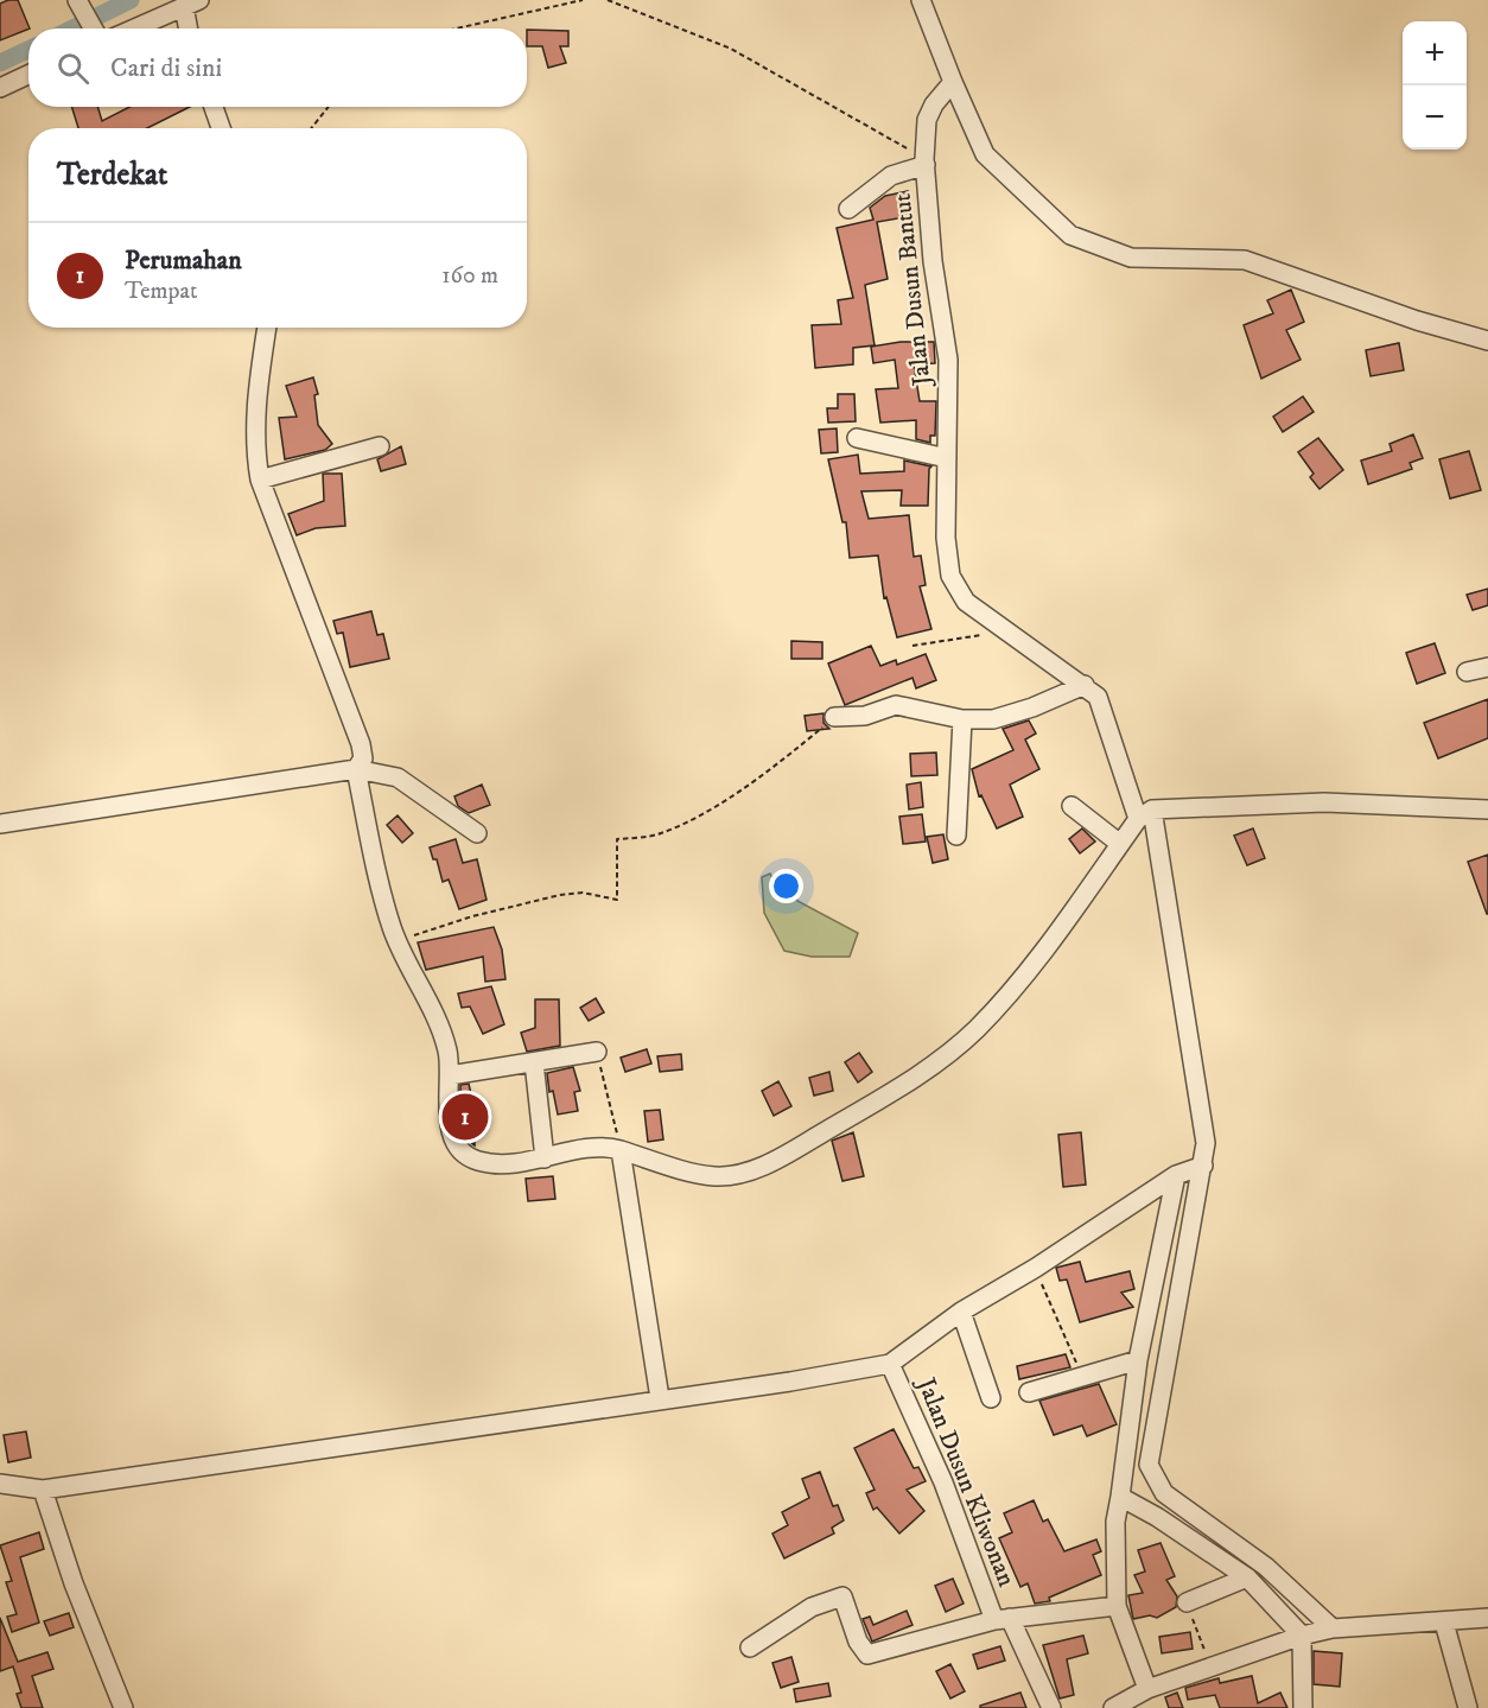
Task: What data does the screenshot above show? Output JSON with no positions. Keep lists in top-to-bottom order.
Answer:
{
  "streets": {
    "street": ["Jalan Dusun Bantut", "Jalan Dusun Kliwonan"]
  },
  "page": {
    "map_buttons": ["+", "−"],
    "search": "Cari di sini",
    "heading": "Terdekat",
    "list": [
      {
        "mark": "1",
        "name": "Perumahan",
        "note": "Tempat",
        "value": "160 m"
      }
    ],
    "pins": "1"
  }
}
